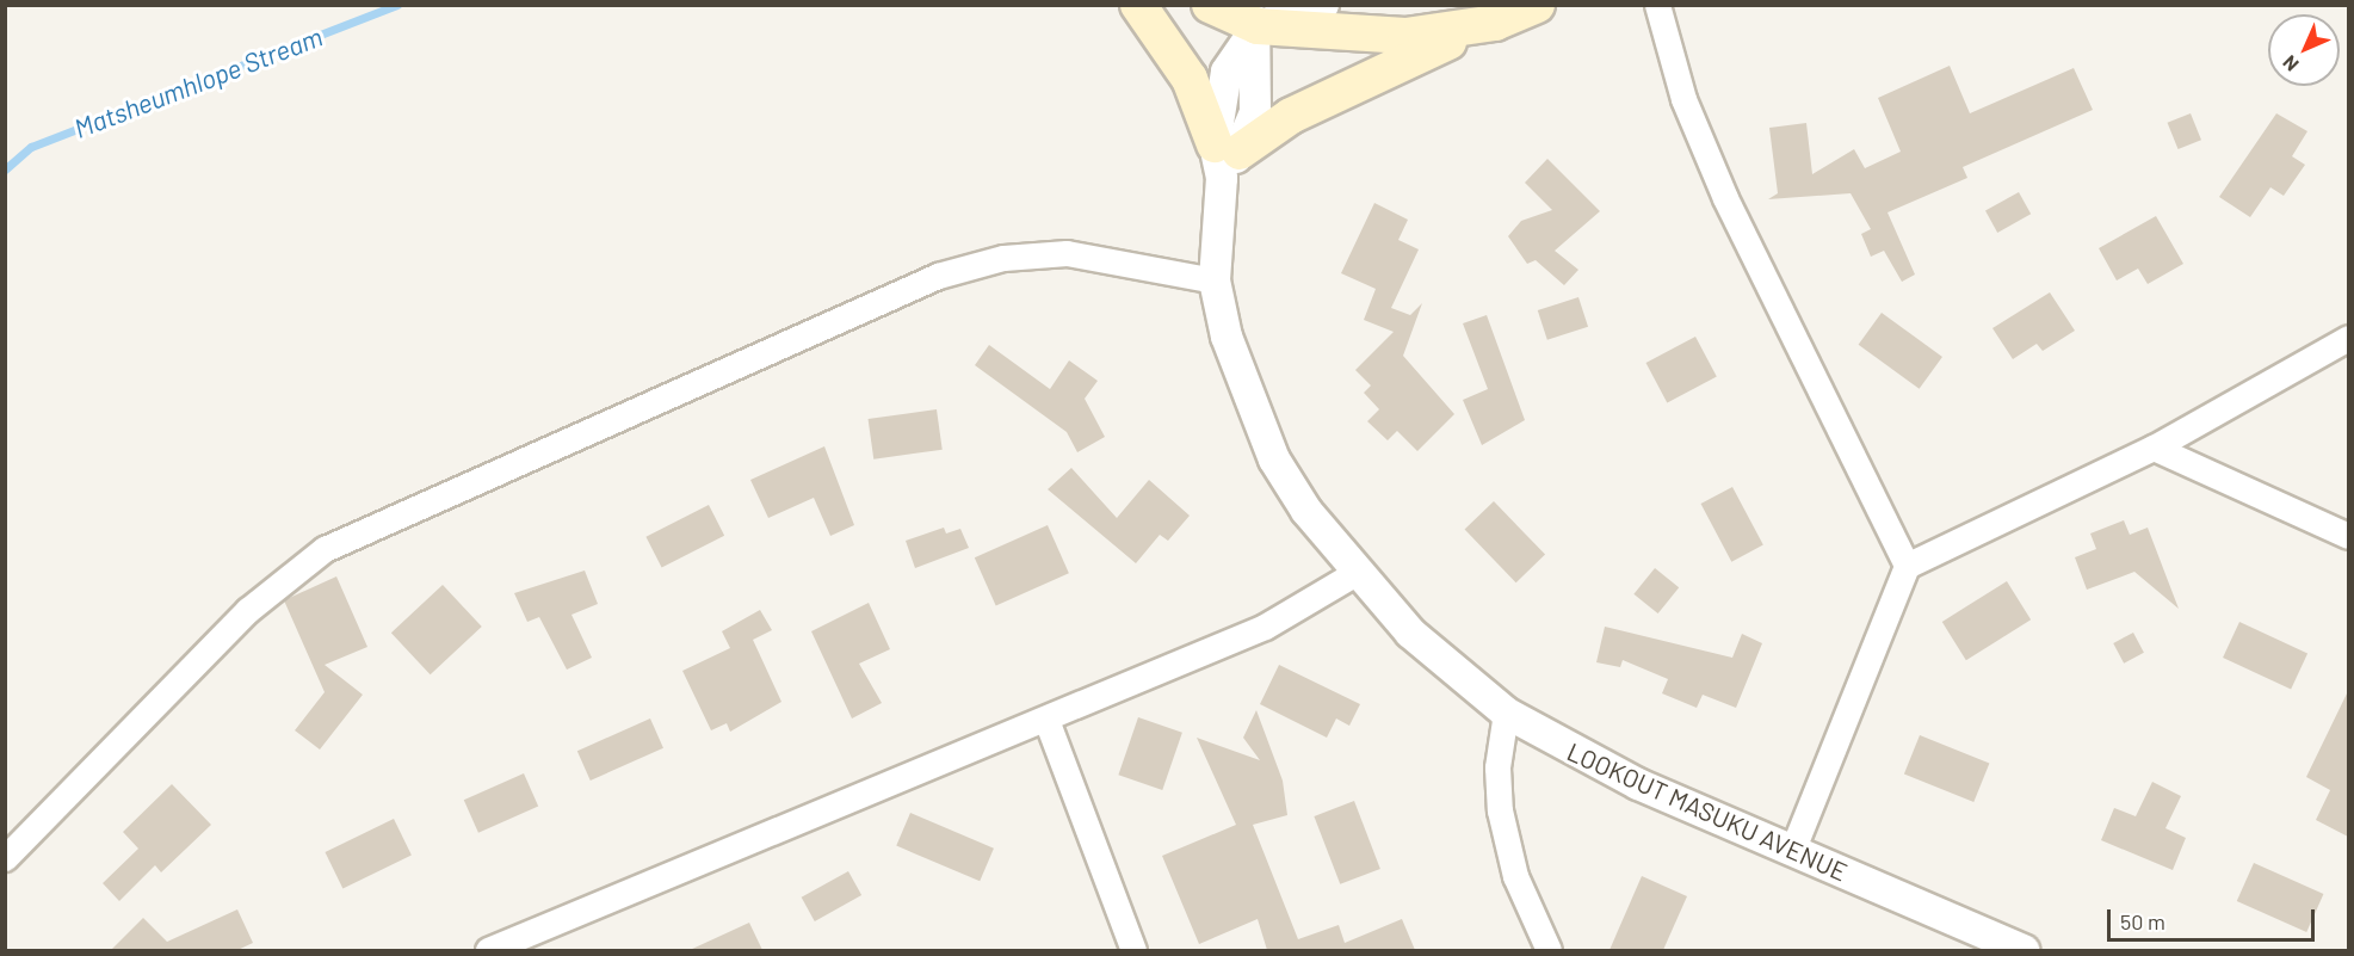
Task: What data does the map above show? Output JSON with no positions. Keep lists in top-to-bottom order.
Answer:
{
  "streets": {
    "street": ["LOOKOUT MASUKU AVENUE"]
  },
  "water": ["Matsheumhlope Stream"],
  "scale_bar": "50 m",
  "north": "bottom left"
}
